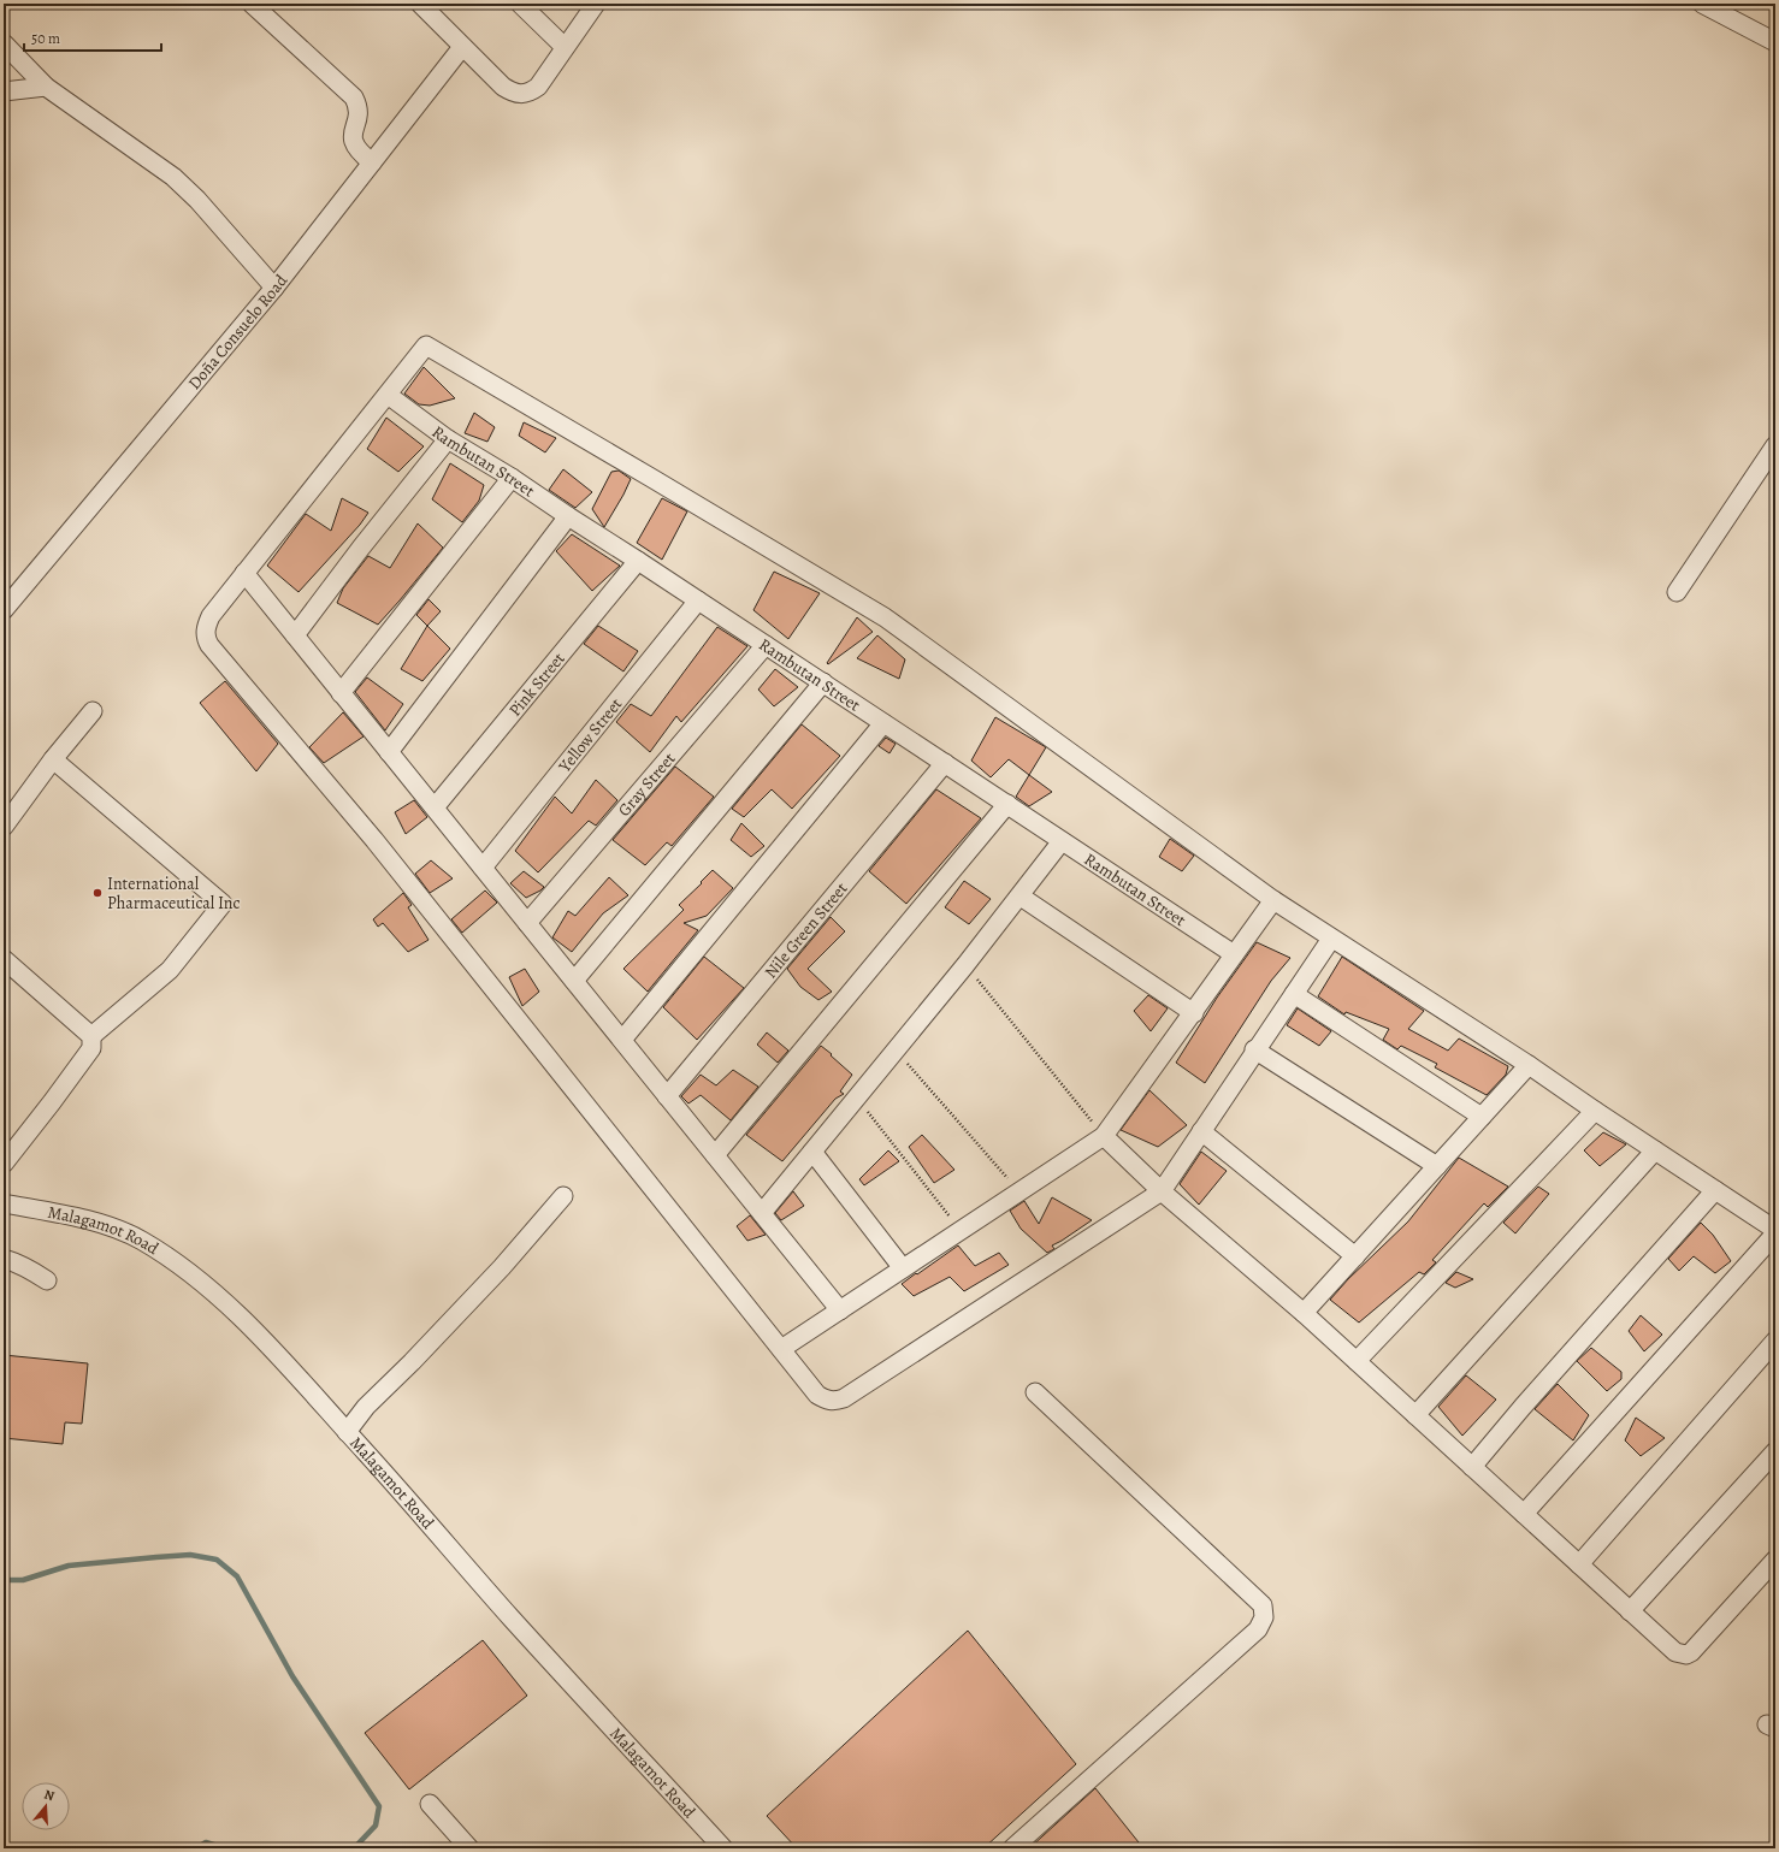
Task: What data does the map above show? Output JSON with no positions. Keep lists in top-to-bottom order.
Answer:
{
  "streets": {
    "street": [
      "Doña Consuelo Road",
      "Rambutan Street",
      "Pink Street",
      "Yellow Street",
      "Gray Street",
      "Nile Green Street",
      "Malagamot Road"
    ]
  },
  "crossings": [
    ["Rambutan Street", "Pink Street"],
    ["Rambutan Street", "Yellow Street"],
    ["Rambutan Street", "Gray Street"],
    ["Rambutan Street", "Nile Green Street"]
  ],
  "places": ["International Pharmaceutical Inc"],
  "scale_bar": "50 m",
  "north": "top"
}
